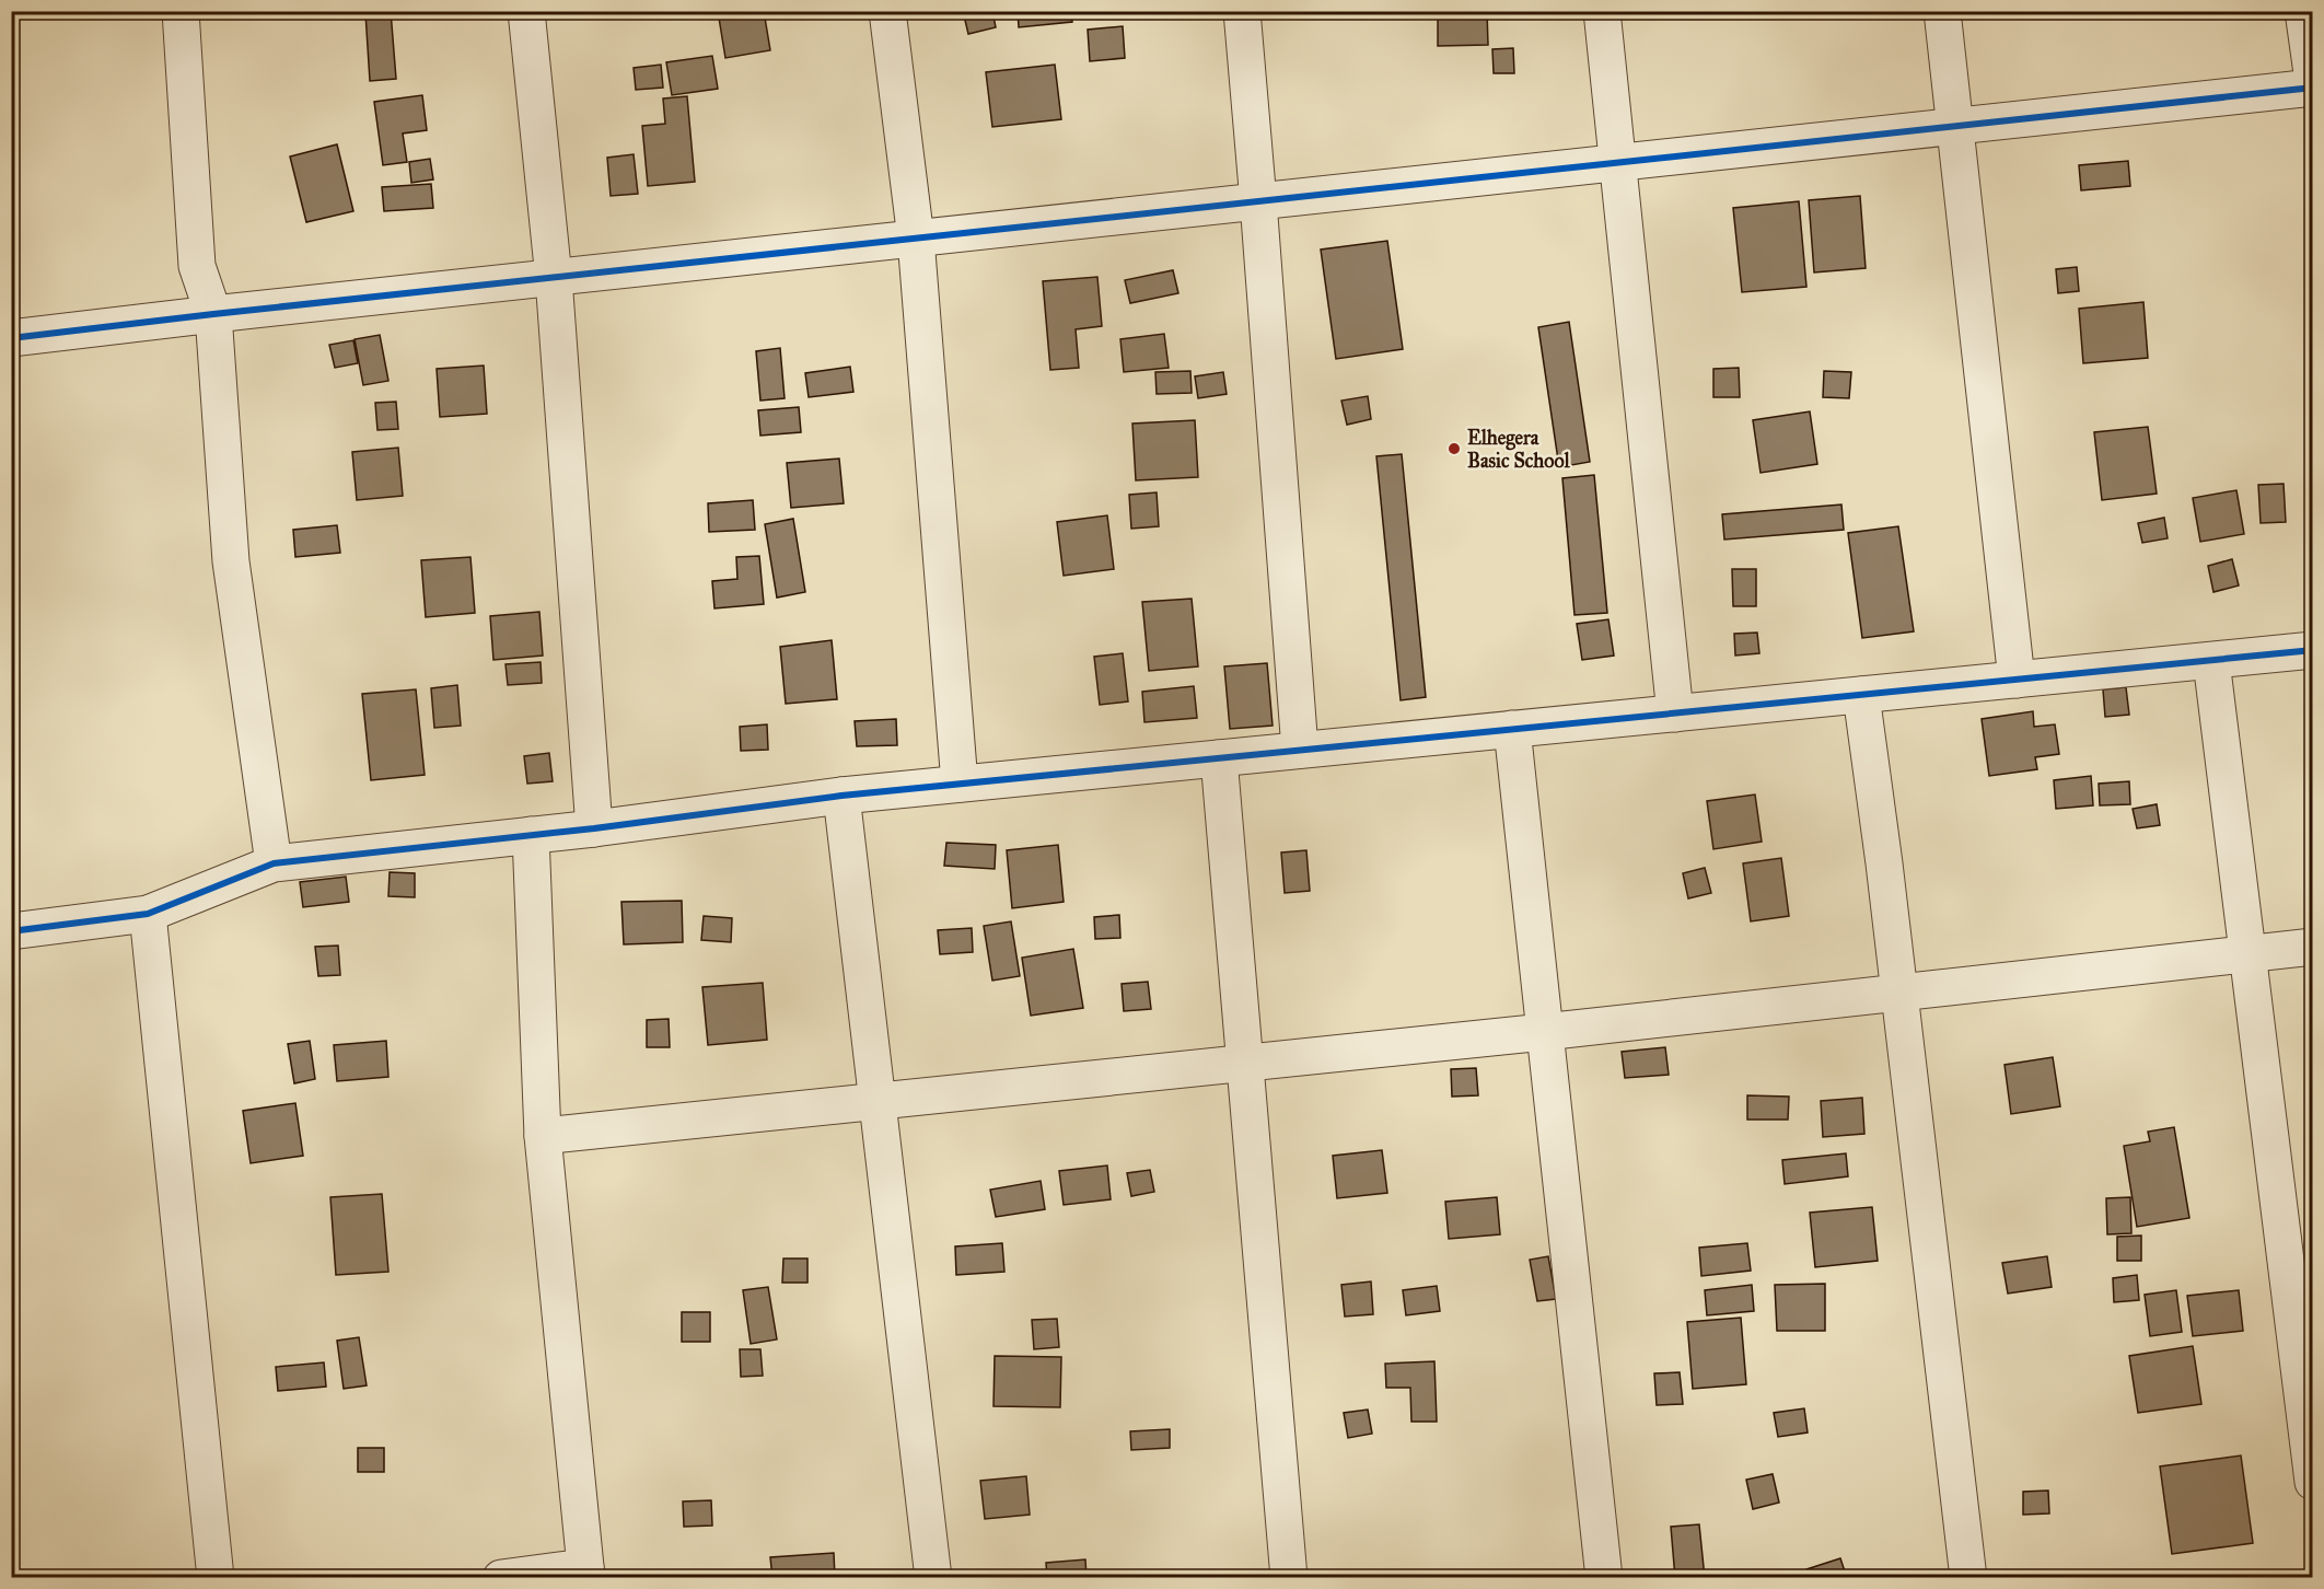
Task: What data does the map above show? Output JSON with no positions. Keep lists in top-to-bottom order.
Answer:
{
  "places": ["Elhegera Basic School"]
}
